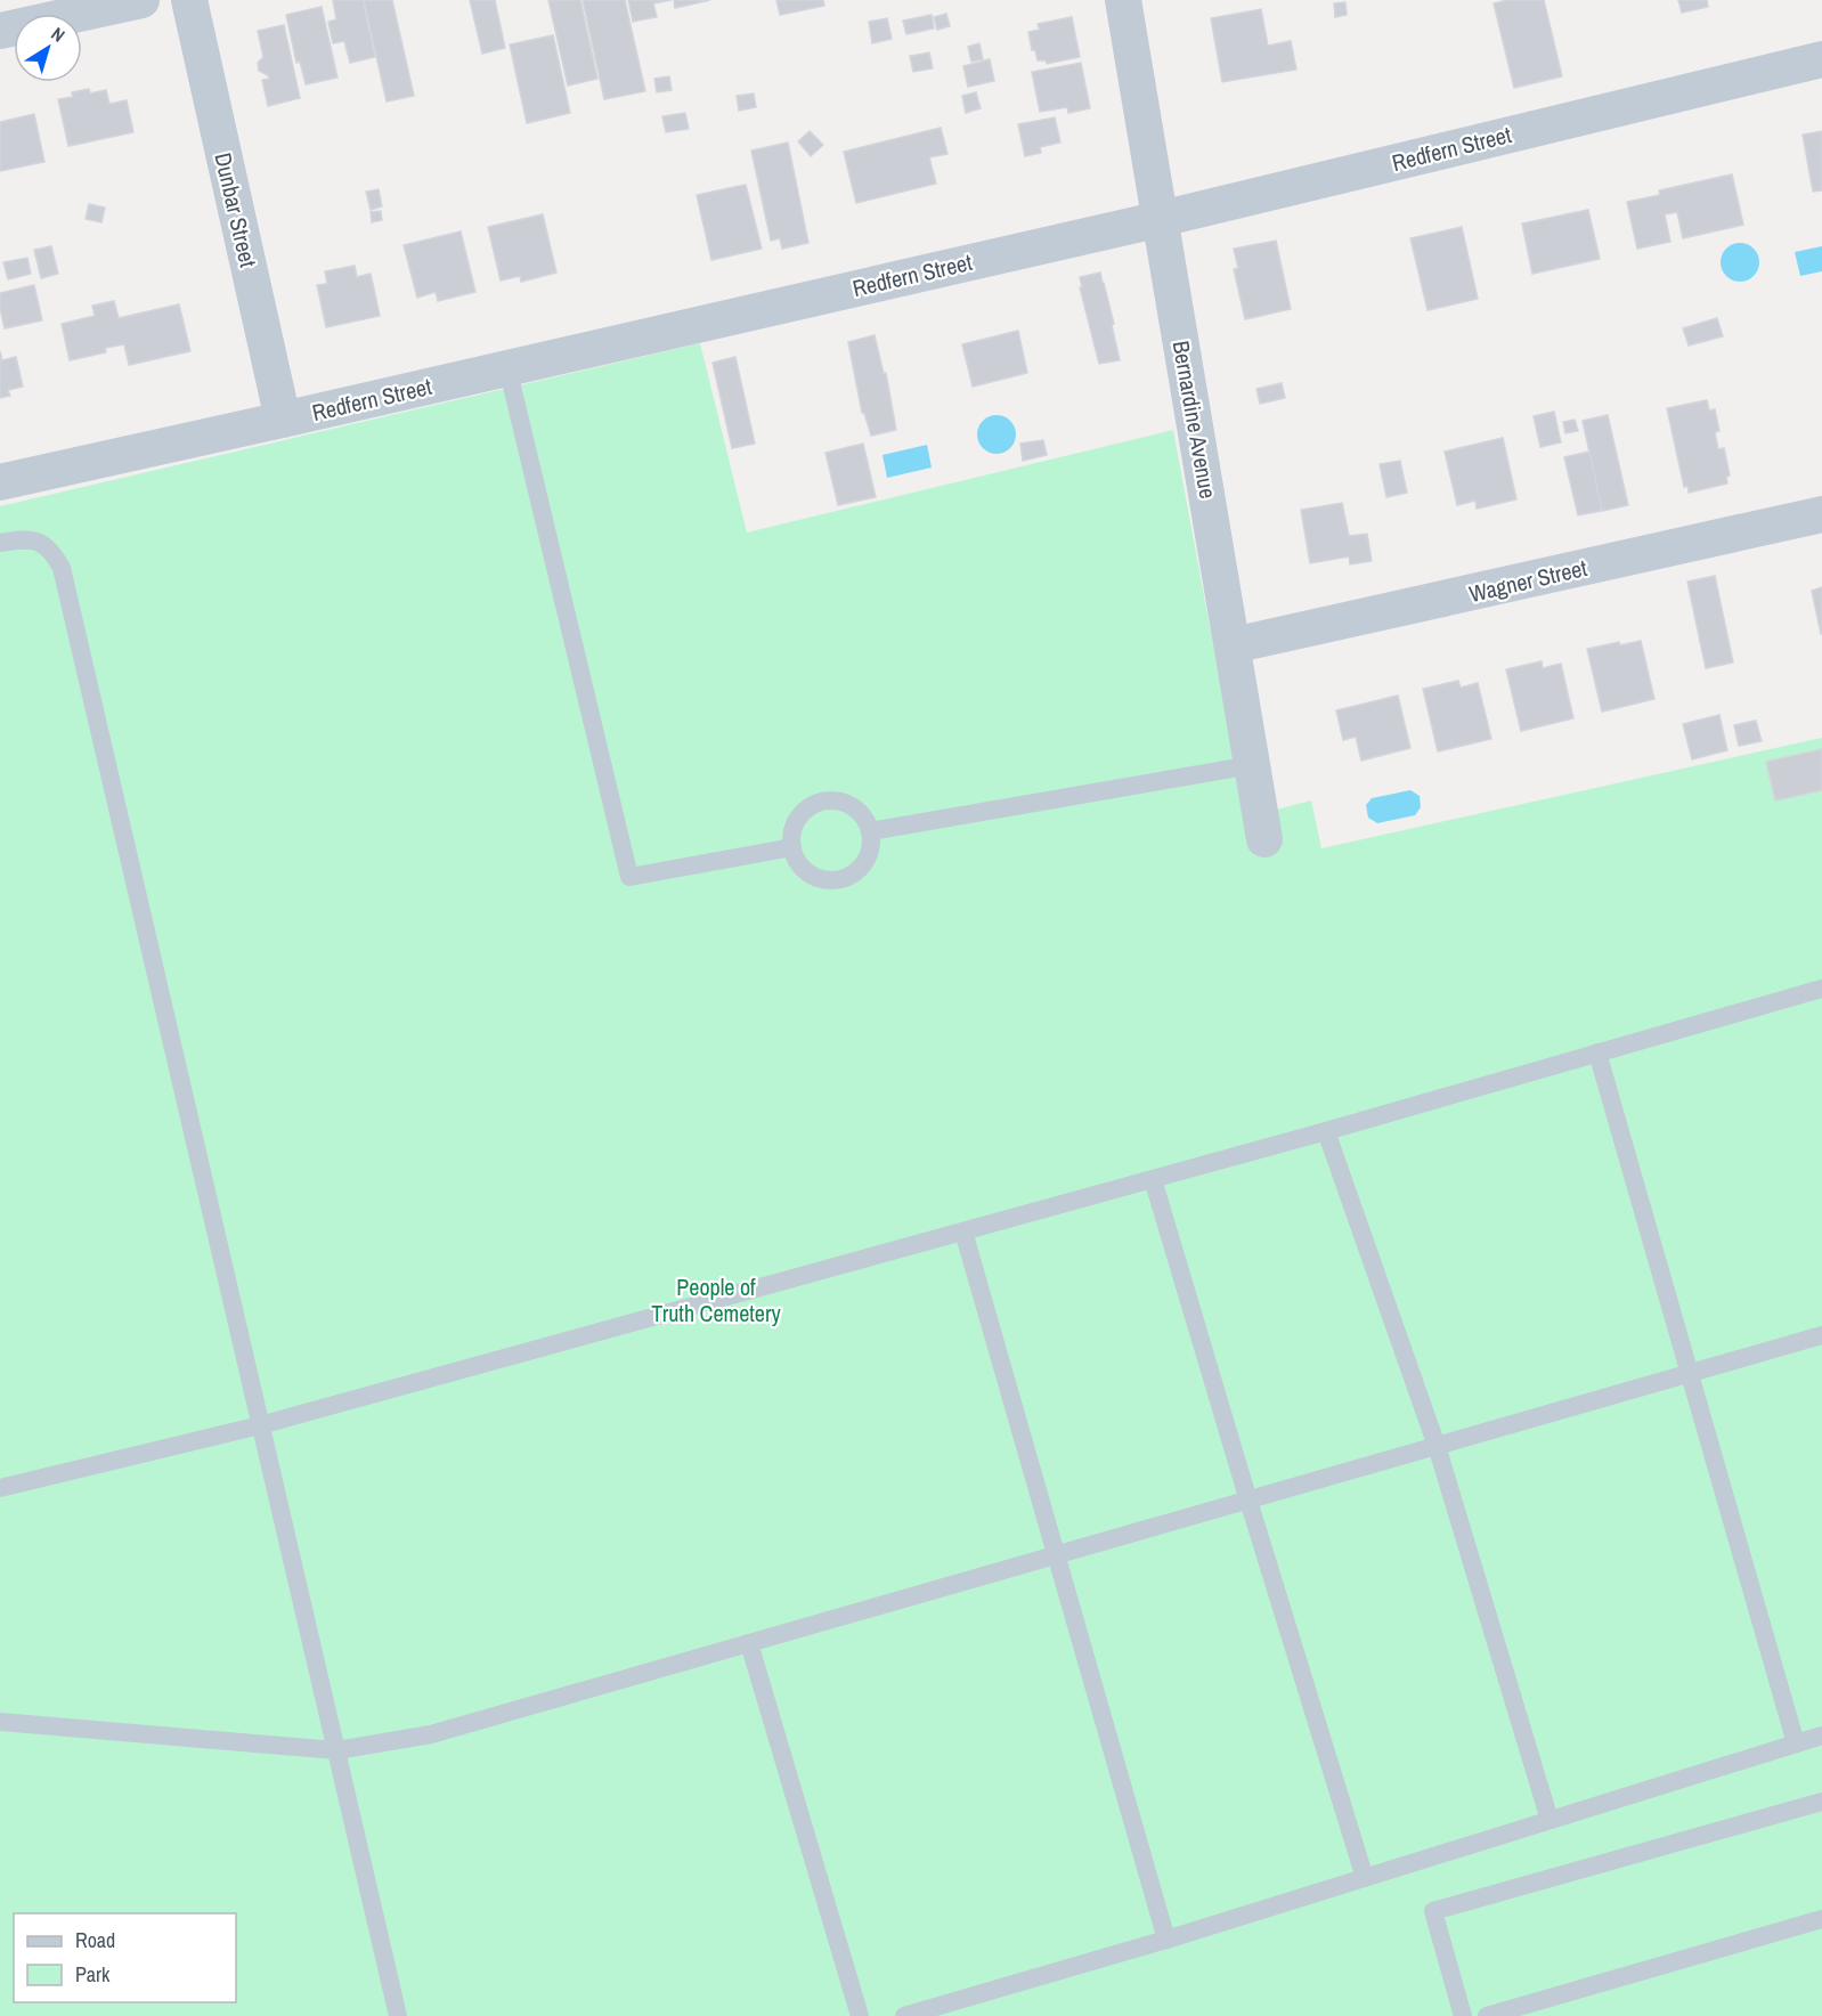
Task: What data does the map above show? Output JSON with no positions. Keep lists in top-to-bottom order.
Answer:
{
  "streets": {
    "street": [
      "Redfern Street",
      "Dunbar Street",
      "Bernardine Avenue",
      "Wagner Street"
    ]
  },
  "crossings": [
    ["Redfern Street", "Dunbar Street"],
    ["Redfern Street", "Bernardine Avenue"],
    ["Bernardine Avenue", "Wagner Street"]
  ],
  "parks": ["People of Truth Cemetery"],
  "legend": ["Road", "Park"],
  "north": "top right"
}
